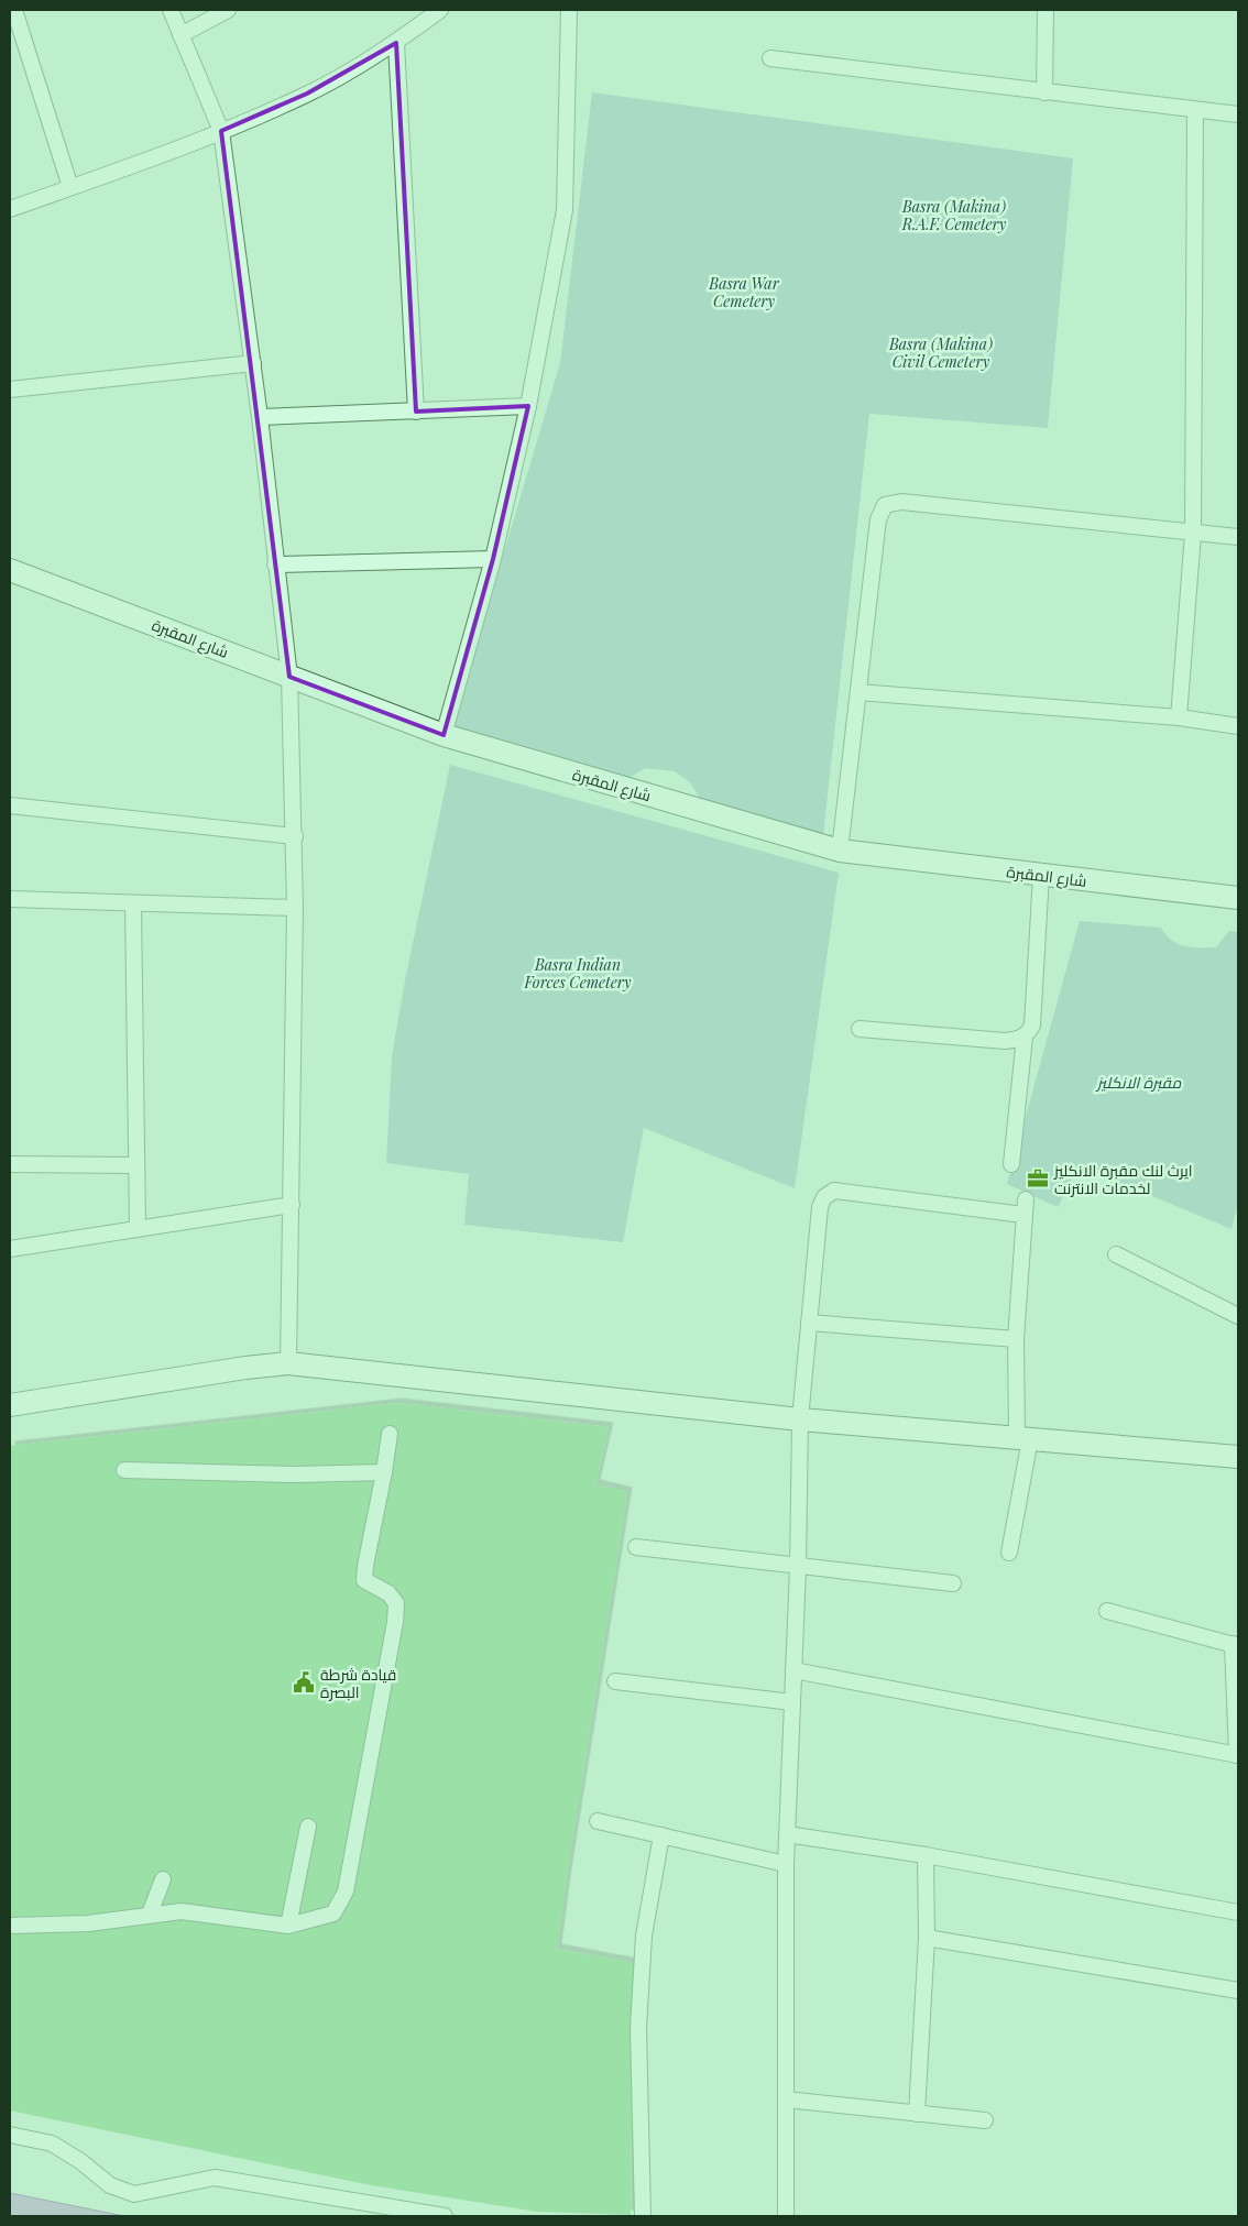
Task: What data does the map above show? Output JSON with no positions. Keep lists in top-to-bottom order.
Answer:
{
  "streets": {
    "main road": ["شارع المقبرة"]
  },
  "parks": [
    "Basra (Makina) R.A.F. Cemetery",
    "Basra War Cemetery",
    "Basra (Makina) Civil Cemetery",
    "Basra Indian Forces Cemetery",
    "مقبرة الانكليز"
  ],
  "places": {
    "office": ["ايرث لنك مقبرة الانكليز لخدمات الانترنت"],
    "public building": ["قيادة شرطة البصرة"]
  }
}
